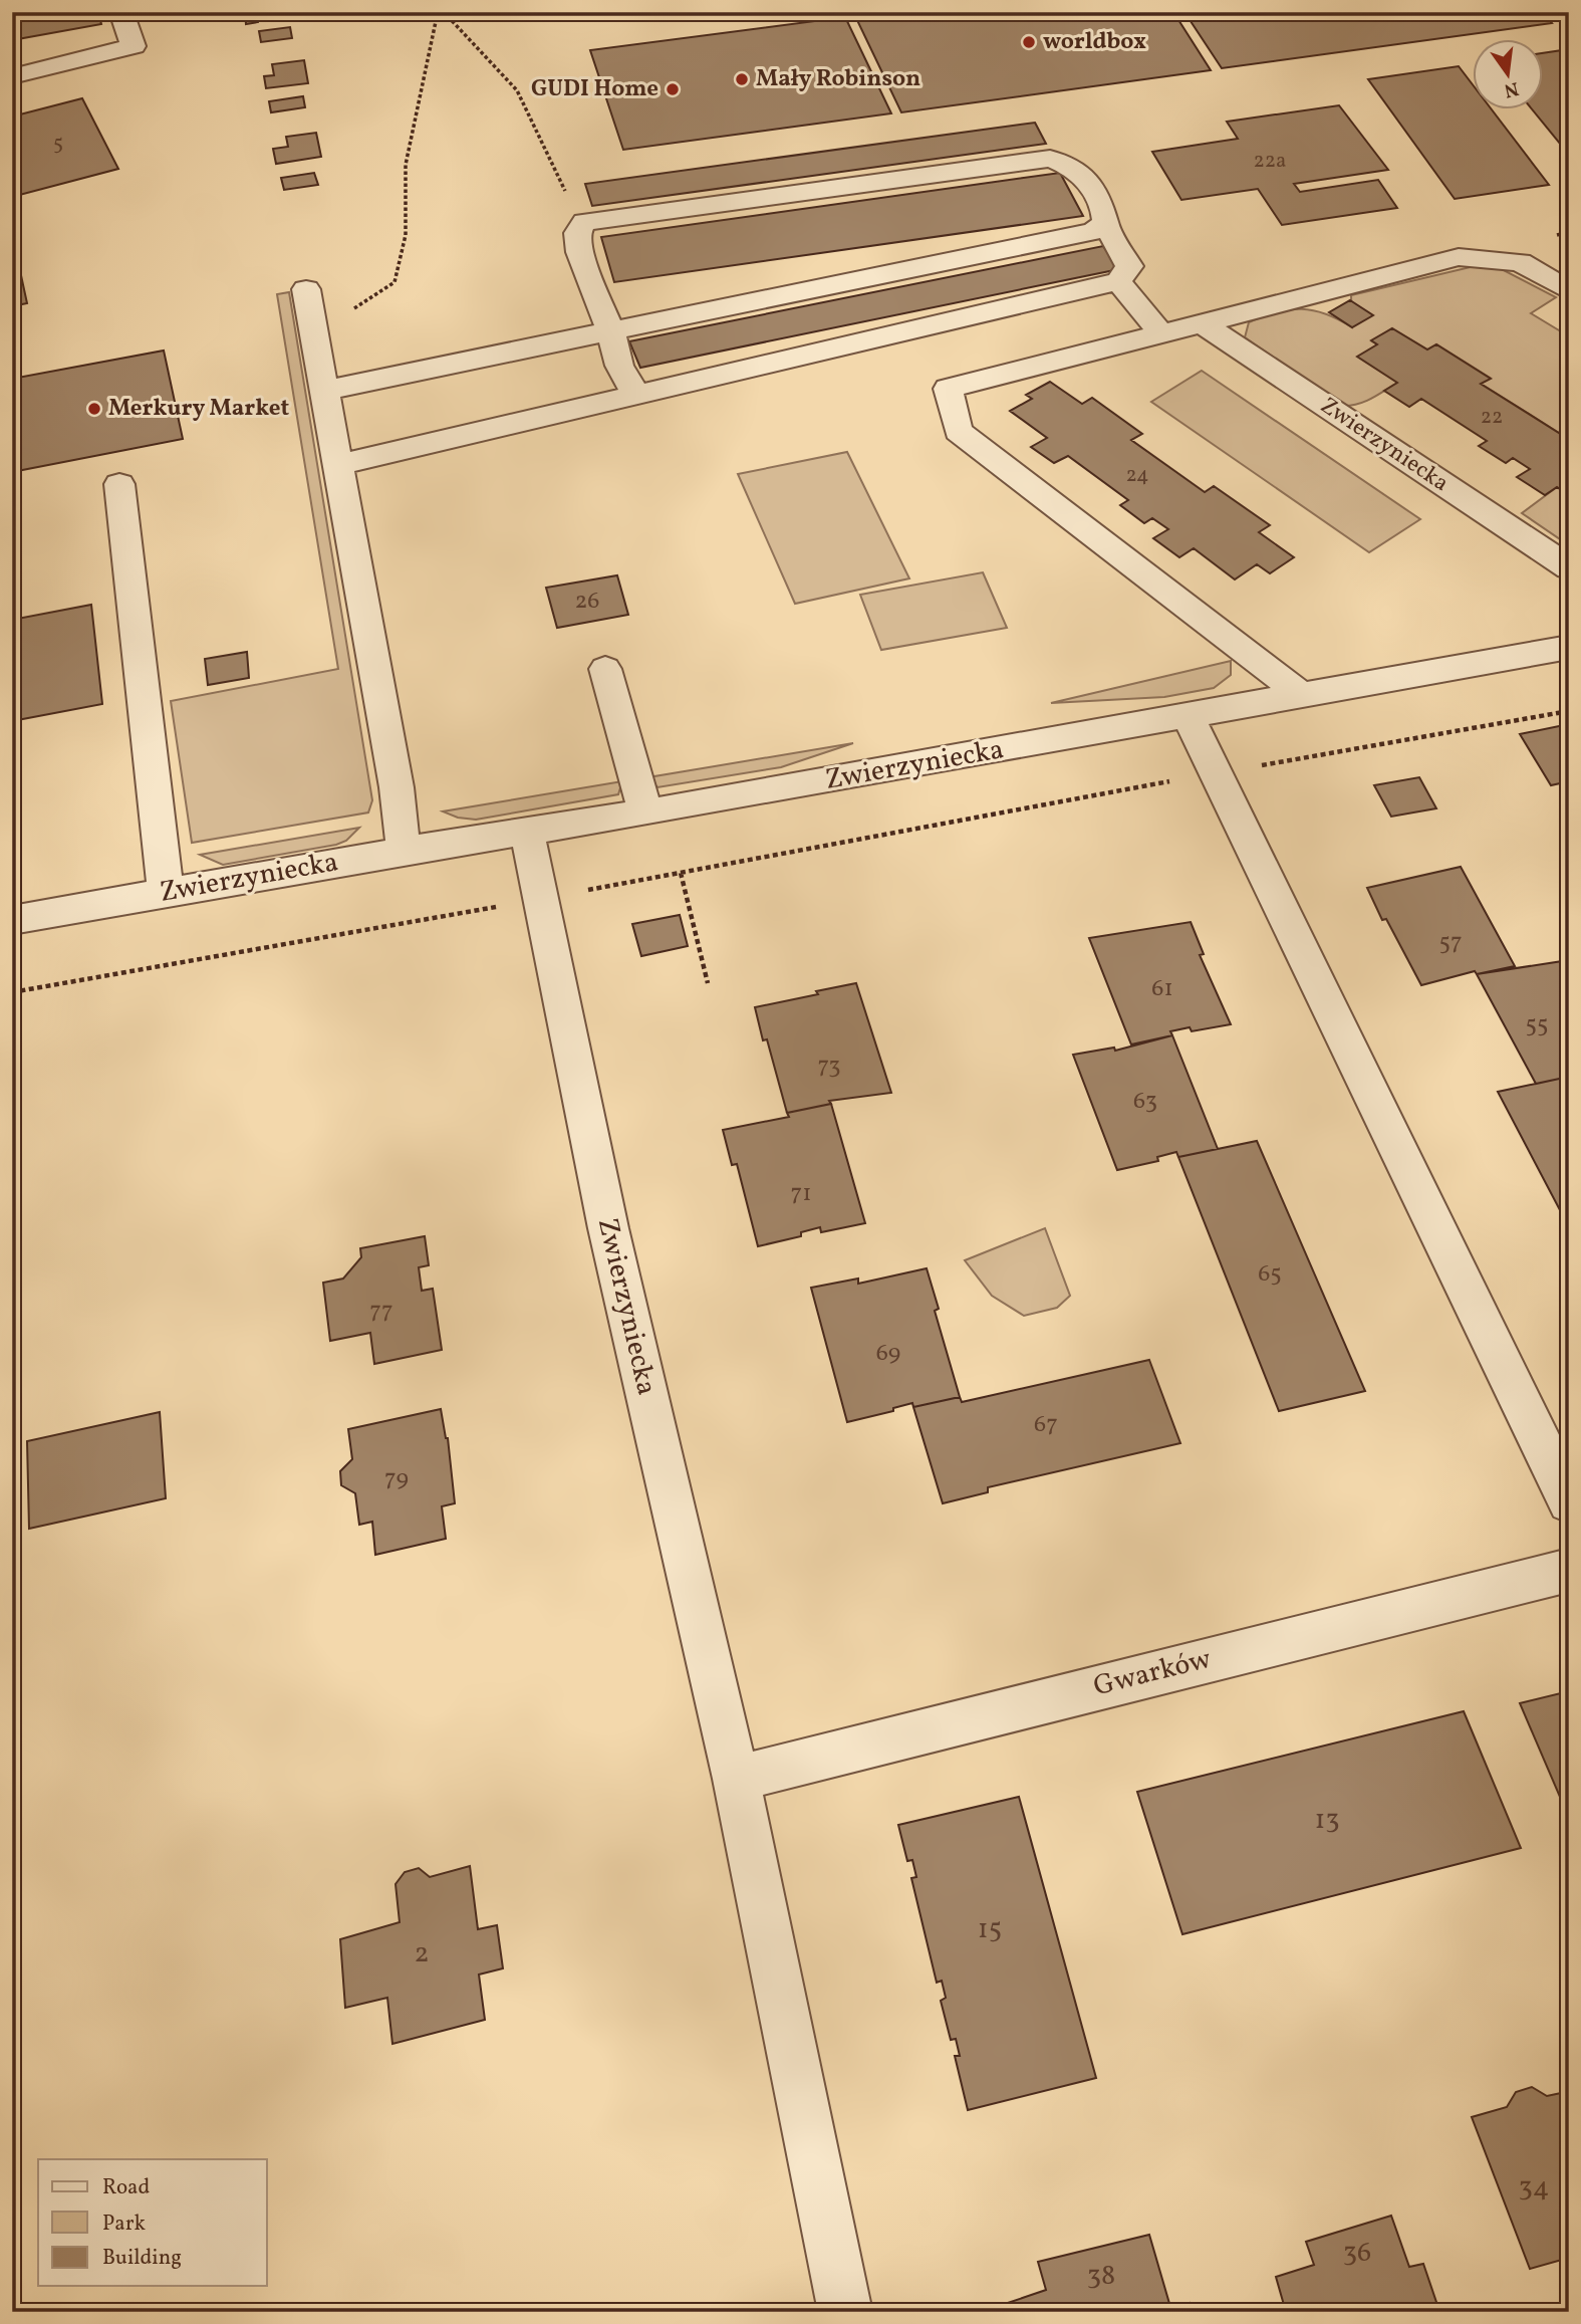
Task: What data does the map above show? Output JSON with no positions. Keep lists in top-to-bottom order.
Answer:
{
  "streets": {
    "street": ["Zwierzyniecka", "Gwarków"]
  },
  "crossings": [
    ["Zwierzyniecka", "Gwarków"]
  ],
  "places": [
    "worldbox",
    "Mały Robinson",
    "GUDI Home",
    "Merkury Market"
  ],
  "house_numbers": [
    "5",
    "22a",
    "22",
    "24",
    "26",
    "57",
    "61",
    "55",
    "73",
    "63",
    "71",
    "65",
    "77",
    "69",
    "67",
    "79",
    "13",
    "15",
    "2",
    "34",
    "36",
    "38"
  ],
  "legend": ["Road", "Park", "Building"],
  "north": "bottom"
}
